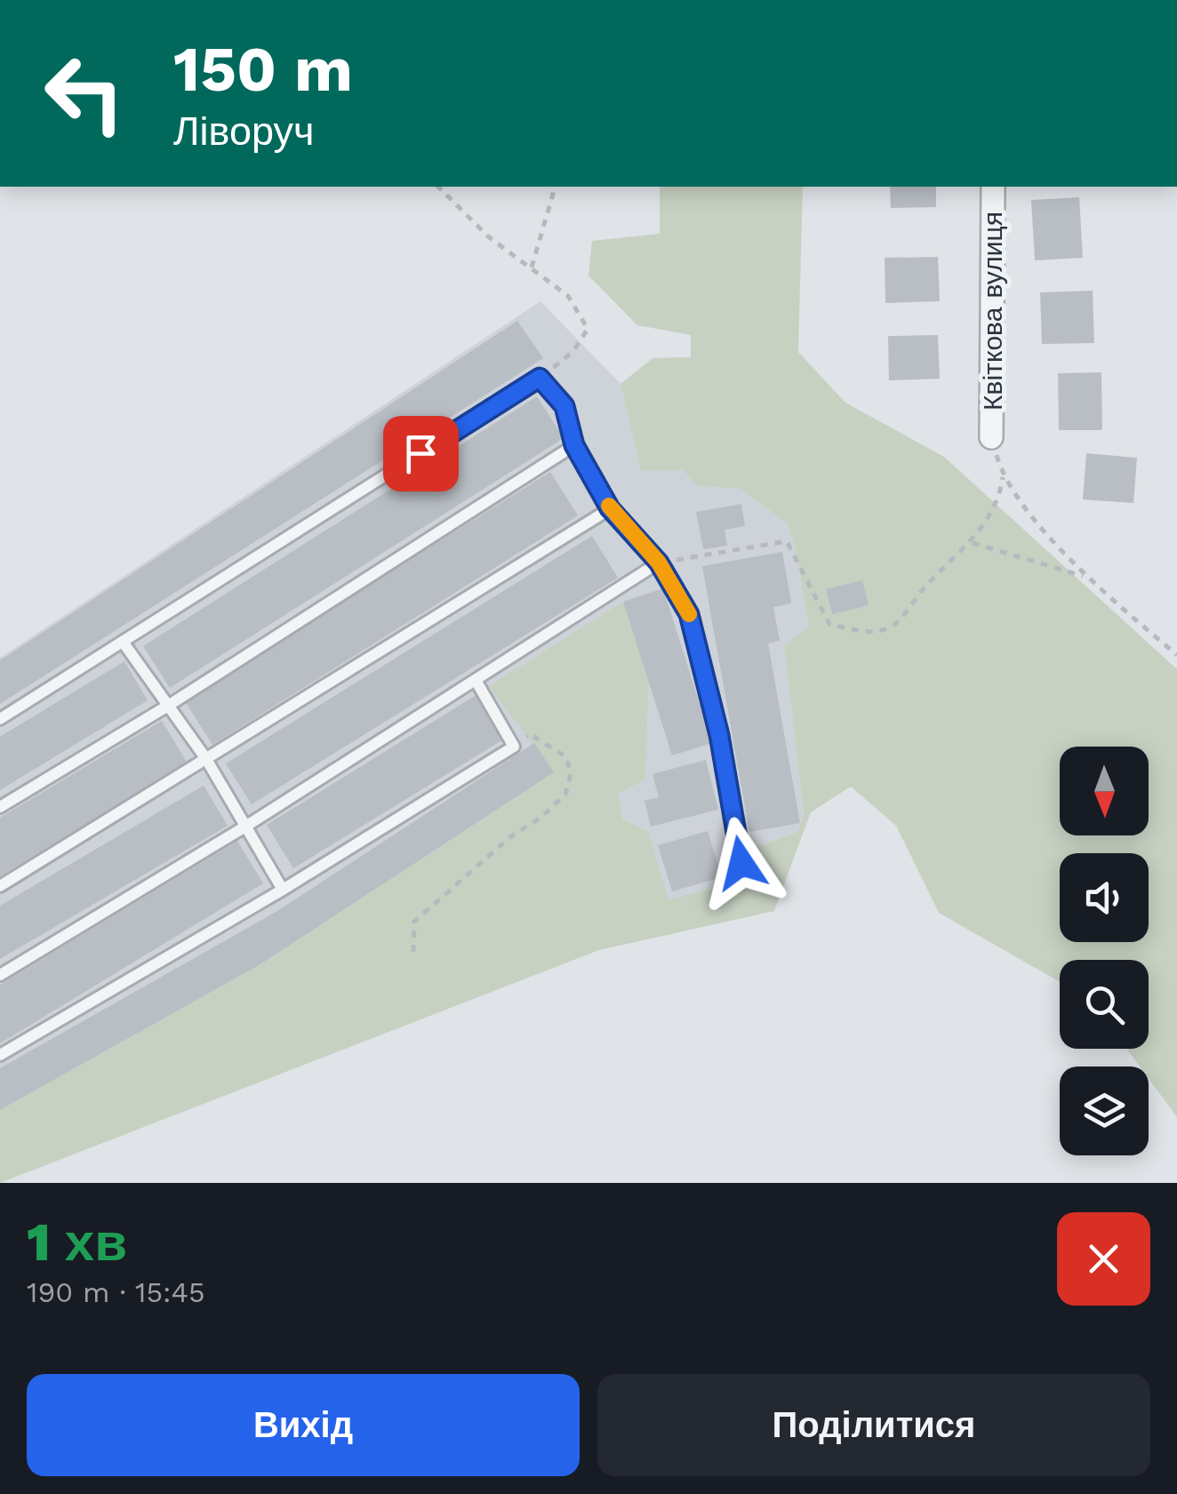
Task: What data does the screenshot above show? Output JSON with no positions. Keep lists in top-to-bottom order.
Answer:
{
  "streets": {
    "street": ["Квіткова вулиця"]
  },
  "north": "bottom",
  "page": {
    "turn": ["150 m", "Ліворуч"],
    "heading": ["1 хв", "190 m · 15:45"],
    "buttons": ["Вихід", "Поділитися"]
  }
}
